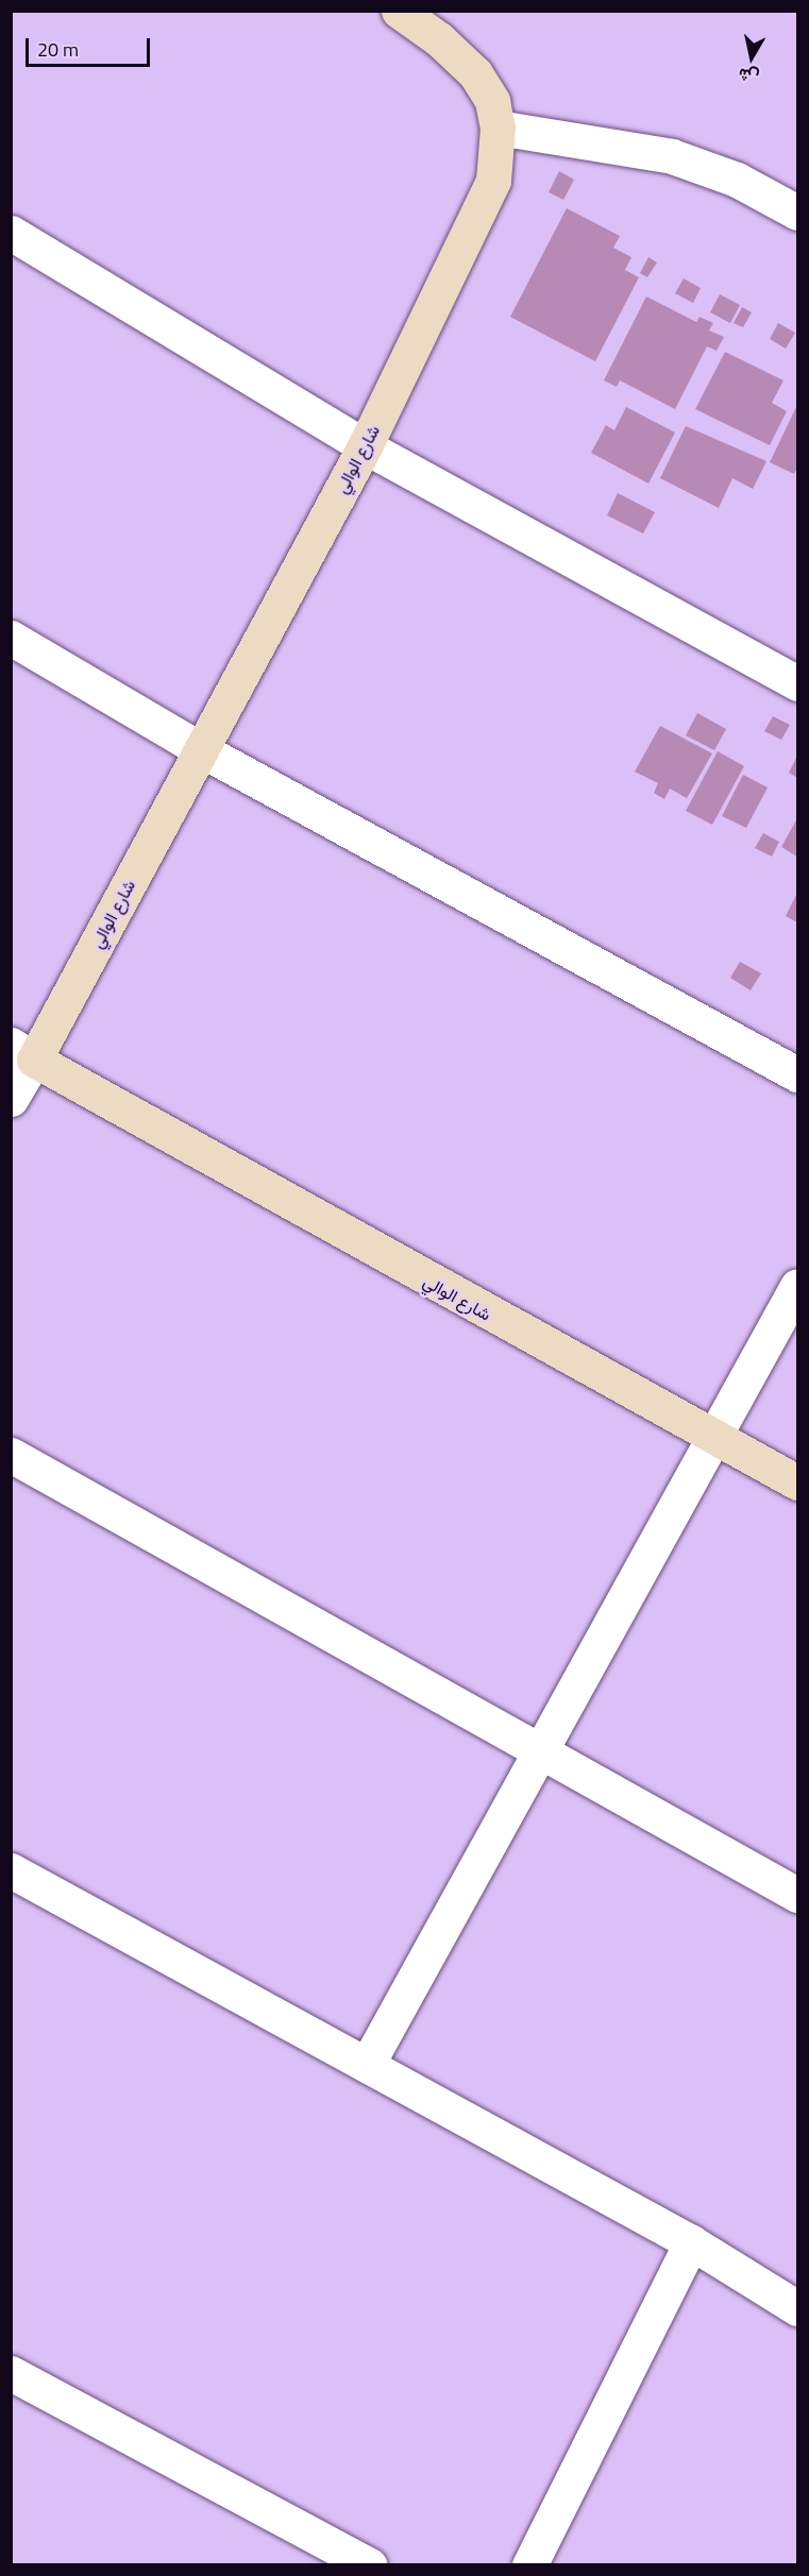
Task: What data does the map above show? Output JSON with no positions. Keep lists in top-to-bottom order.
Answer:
{
  "streets": {
    "main road": ["شارع الوالي"]
  },
  "scale_bar": "20 m",
  "north": "bottom"
}
